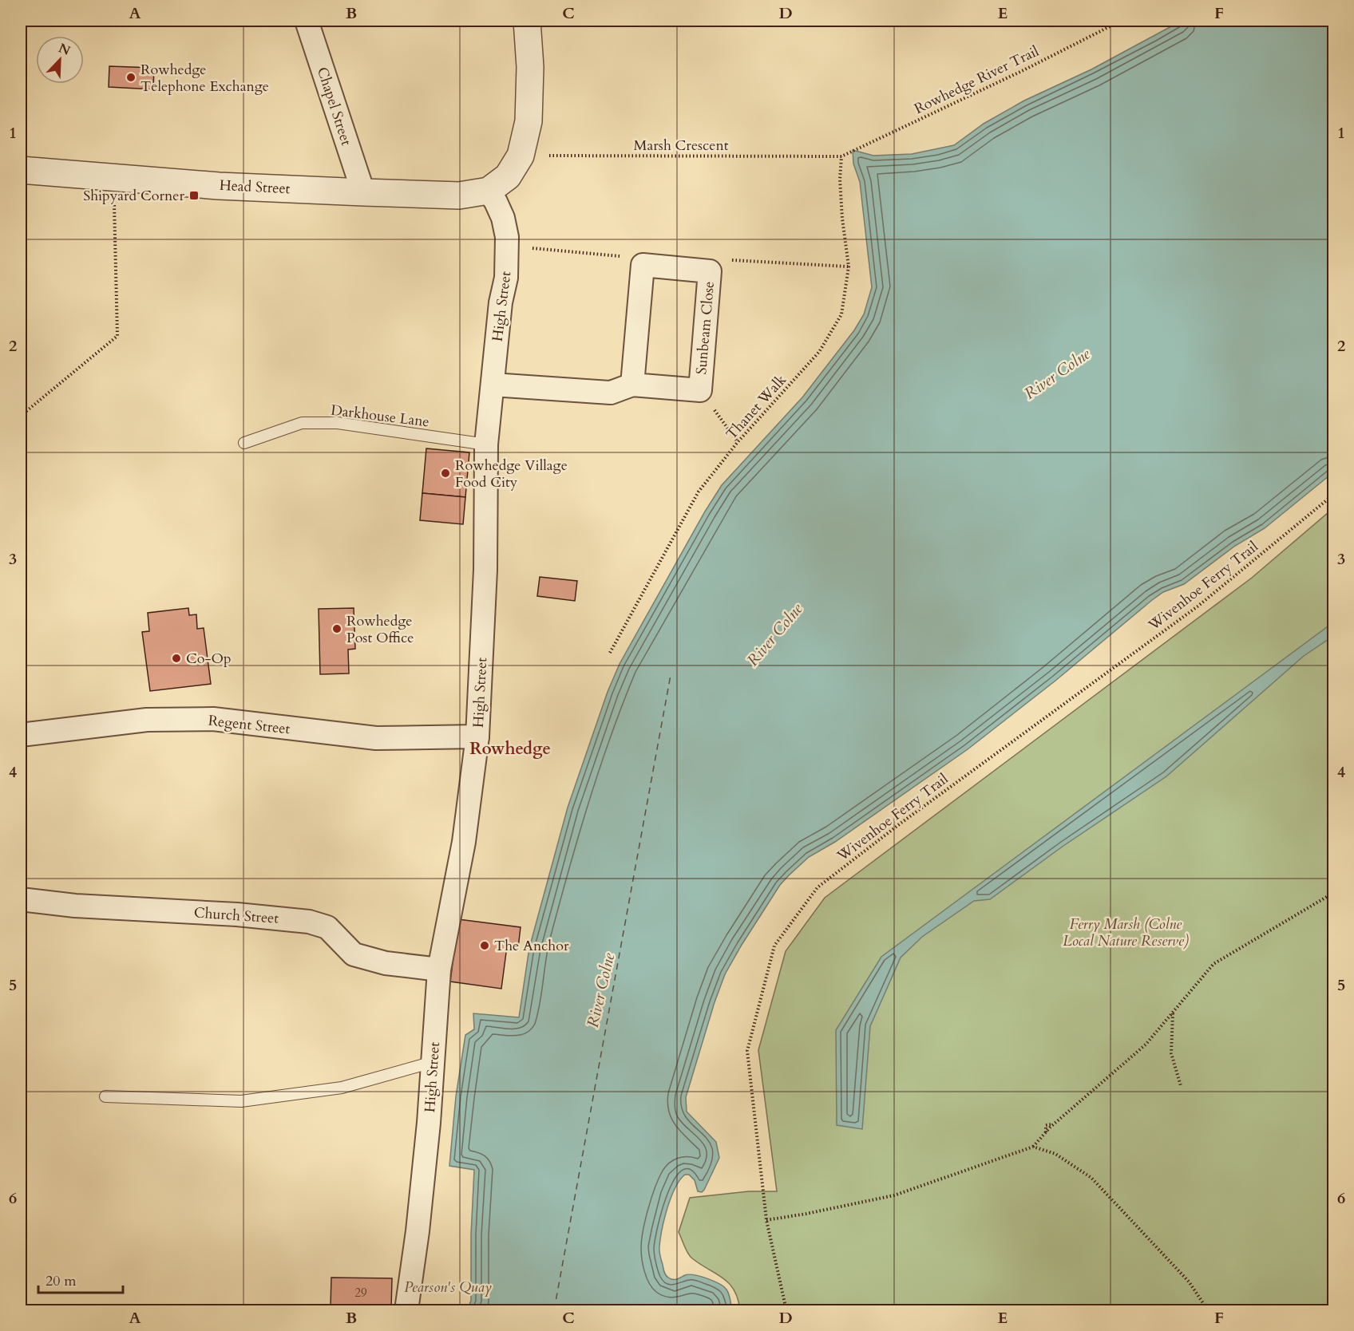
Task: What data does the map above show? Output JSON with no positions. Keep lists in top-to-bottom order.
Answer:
{
  "streets": {
    "street": [
      "Chapel Street",
      "Head Street",
      "High Street",
      "Sunbeam Close",
      "Regent Street",
      "Church Street"
    ],
    "lane": ["Darkhouse Lane"],
    "path": [
      "Rowhedge River Trail",
      "Marsh Crescent",
      "Thanet Walk",
      "Wivenhoe Ferry Trail"
    ]
  },
  "crossings": [
    ["Rowhedge River Trail", "Marsh Crescent"],
    ["Rowhedge River Trail", "Thanet Walk"],
    ["Chapel Street", "Head Street"],
    ["Marsh Crescent", "Thanet Walk"],
    ["Head Street", "High Street"],
    ["High Street", "Sunbeam Close"],
    ["High Street", "Darkhouse Lane"],
    ["High Street", "Regent Street"],
    ["High Street", "Church Street"]
  ],
  "districts": ["Rowhedge"],
  "water": ["River Colne"],
  "parks": ["Ferry Marsh (Colne Local Nature Reserve)", "Pearson's Quay"],
  "places": {
    "other": [
      "Rowhedge Telephone Exchange",
      "Rowhedge Village Food City",
      "Rowhedge Post Office",
      "Co-Op",
      "The Anchor"
    ],
    "transit": ["Shipyard Corner"]
  },
  "house_numbers": ["29"],
  "scale_bar": "20 m",
  "north": "top right",
  "grid": {
    "columns": [
      "A",
      "B",
      "C",
      "D",
      "E",
      "F"
    ],
    "rows": [
      "1",
      "2",
      "3",
      "4",
      "5",
      "6"
    ]
  }
}
